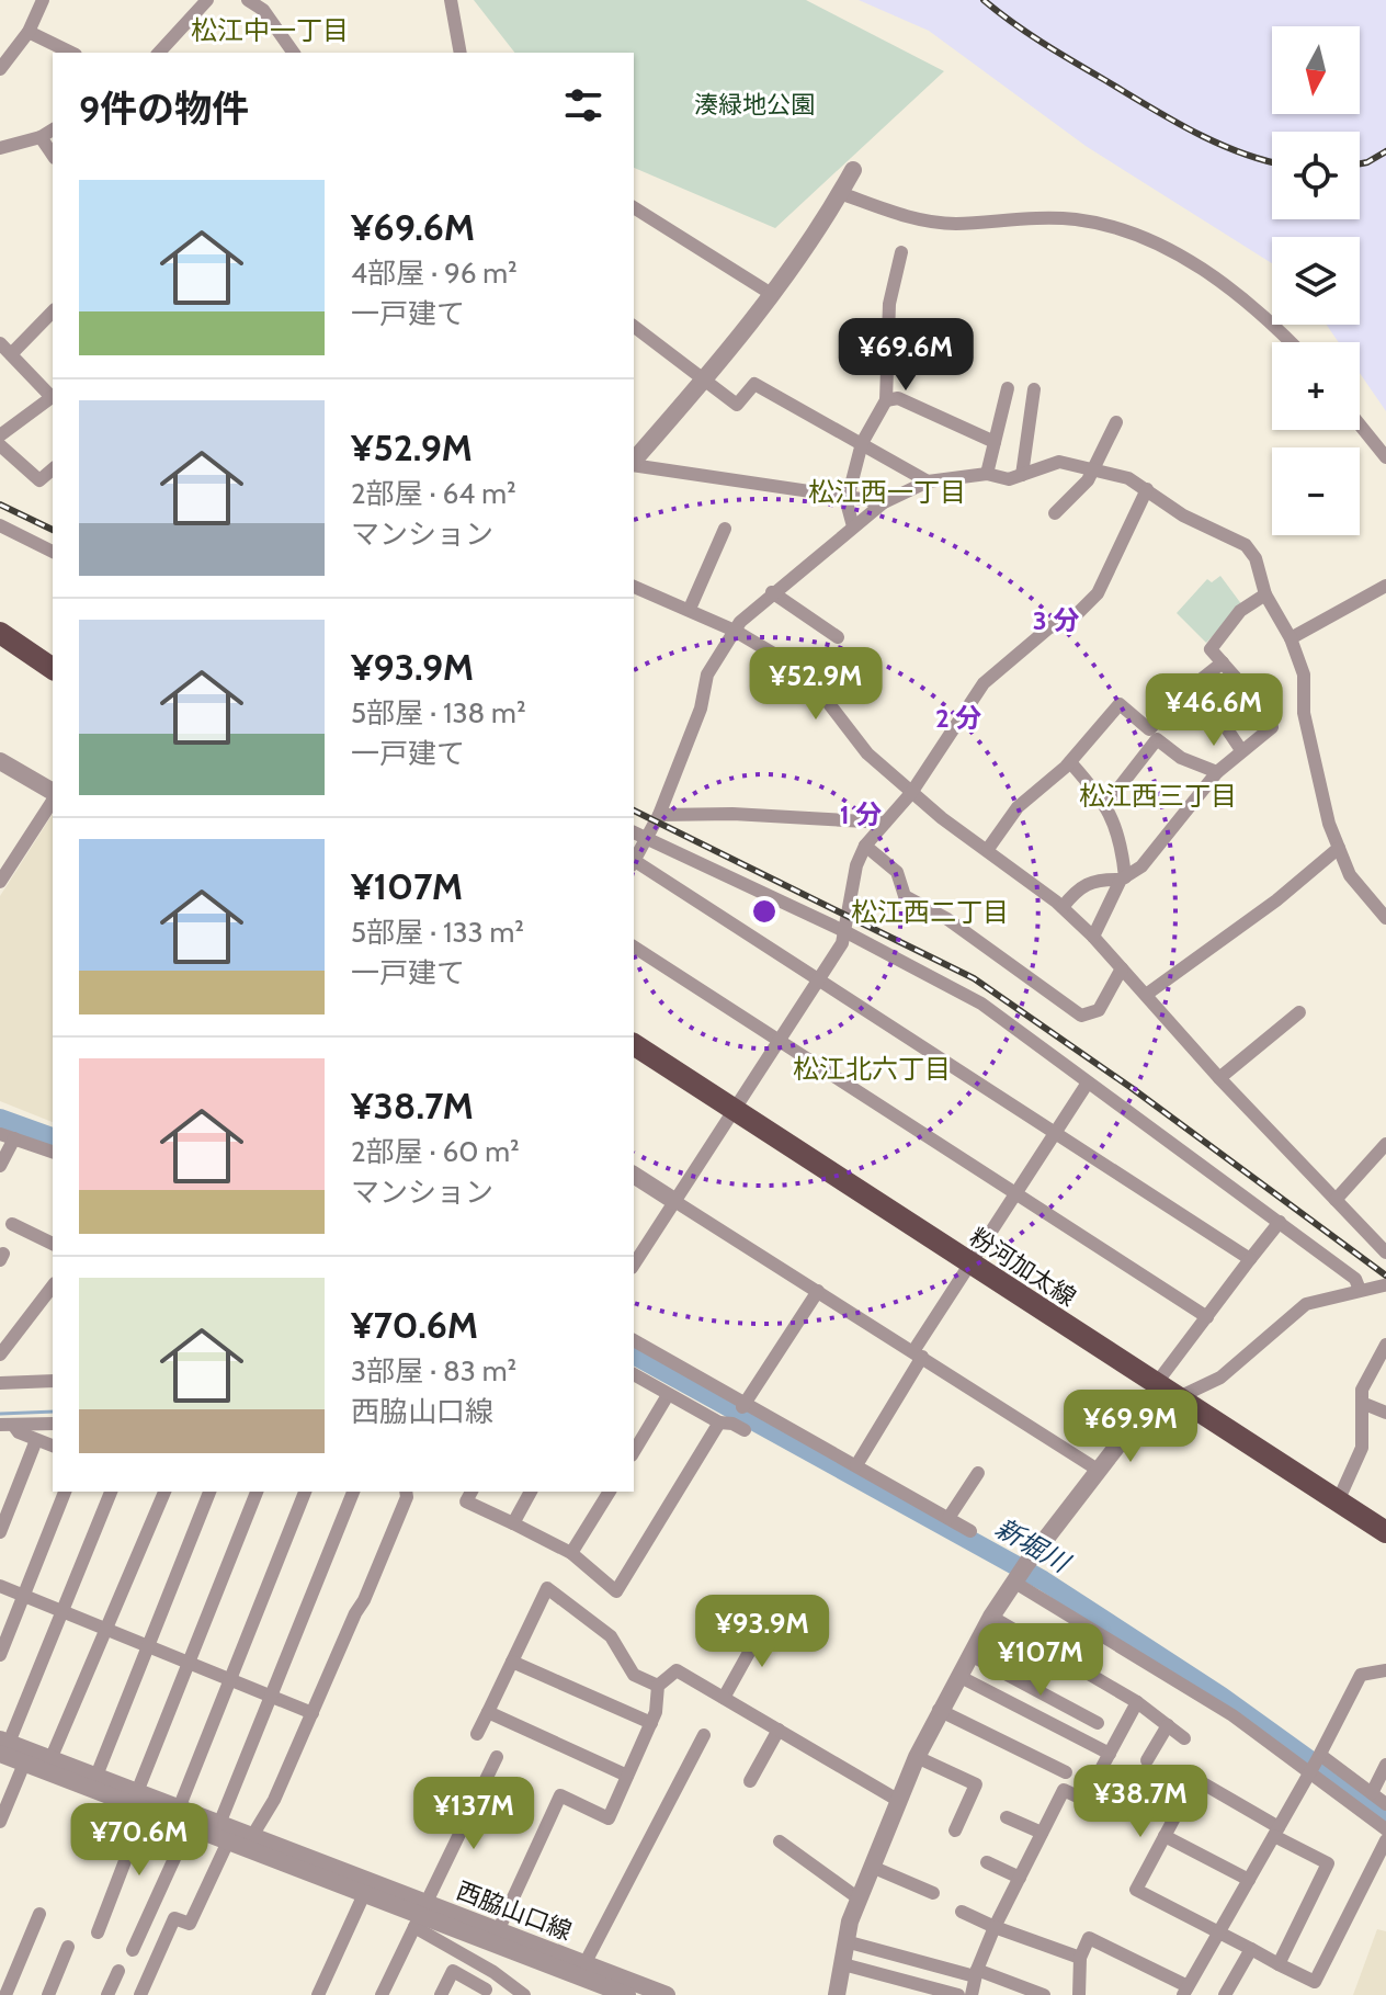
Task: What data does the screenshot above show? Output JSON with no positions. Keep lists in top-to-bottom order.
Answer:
{
  "streets": {
    "main road": ["粉河加太線"],
    "street": ["西脇山口線"]
  },
  "districts": [
    "松江中一丁目",
    "松江西一丁目",
    "松江西三丁目",
    "松江西二丁目",
    "松江北六丁目"
  ],
  "water": ["新堀川"],
  "parks": ["湊緑地公園"],
  "north": "bottom",
  "page": {
    "map_buttons": ["+", "−"],
    "heading": "9件の物件",
    "list": [
      {
        "name": "¥69.6M",
        "note": "4部屋 · 96 m² · 一戸建て"
      },
      {
        "name": "¥52.9M",
        "note": "2部屋 · 64 m² · マンション"
      },
      {
        "name": "¥93.9M",
        "note": "5部屋 · 138 m² · 一戸建て"
      },
      {
        "name": "¥107M",
        "note": "5部屋 · 133 m² · 一戸建て"
      },
      {
        "name": "¥38.7M",
        "note": "2部屋 · 60 m² · マンション"
      },
      {
        "name": "¥70.6M",
        "note": "3部屋 · 83 m² · 西脇山口線"
      }
    ],
    "price": [
      "¥69.6M",
      "¥52.9M",
      "¥46.6M",
      "¥69.9M",
      "¥93.9M",
      "¥107M",
      "¥38.7M",
      "¥137M",
      "¥70.6M"
    ]
  },
  "rings": ["3 分", "2 分", "1 分"]
}
